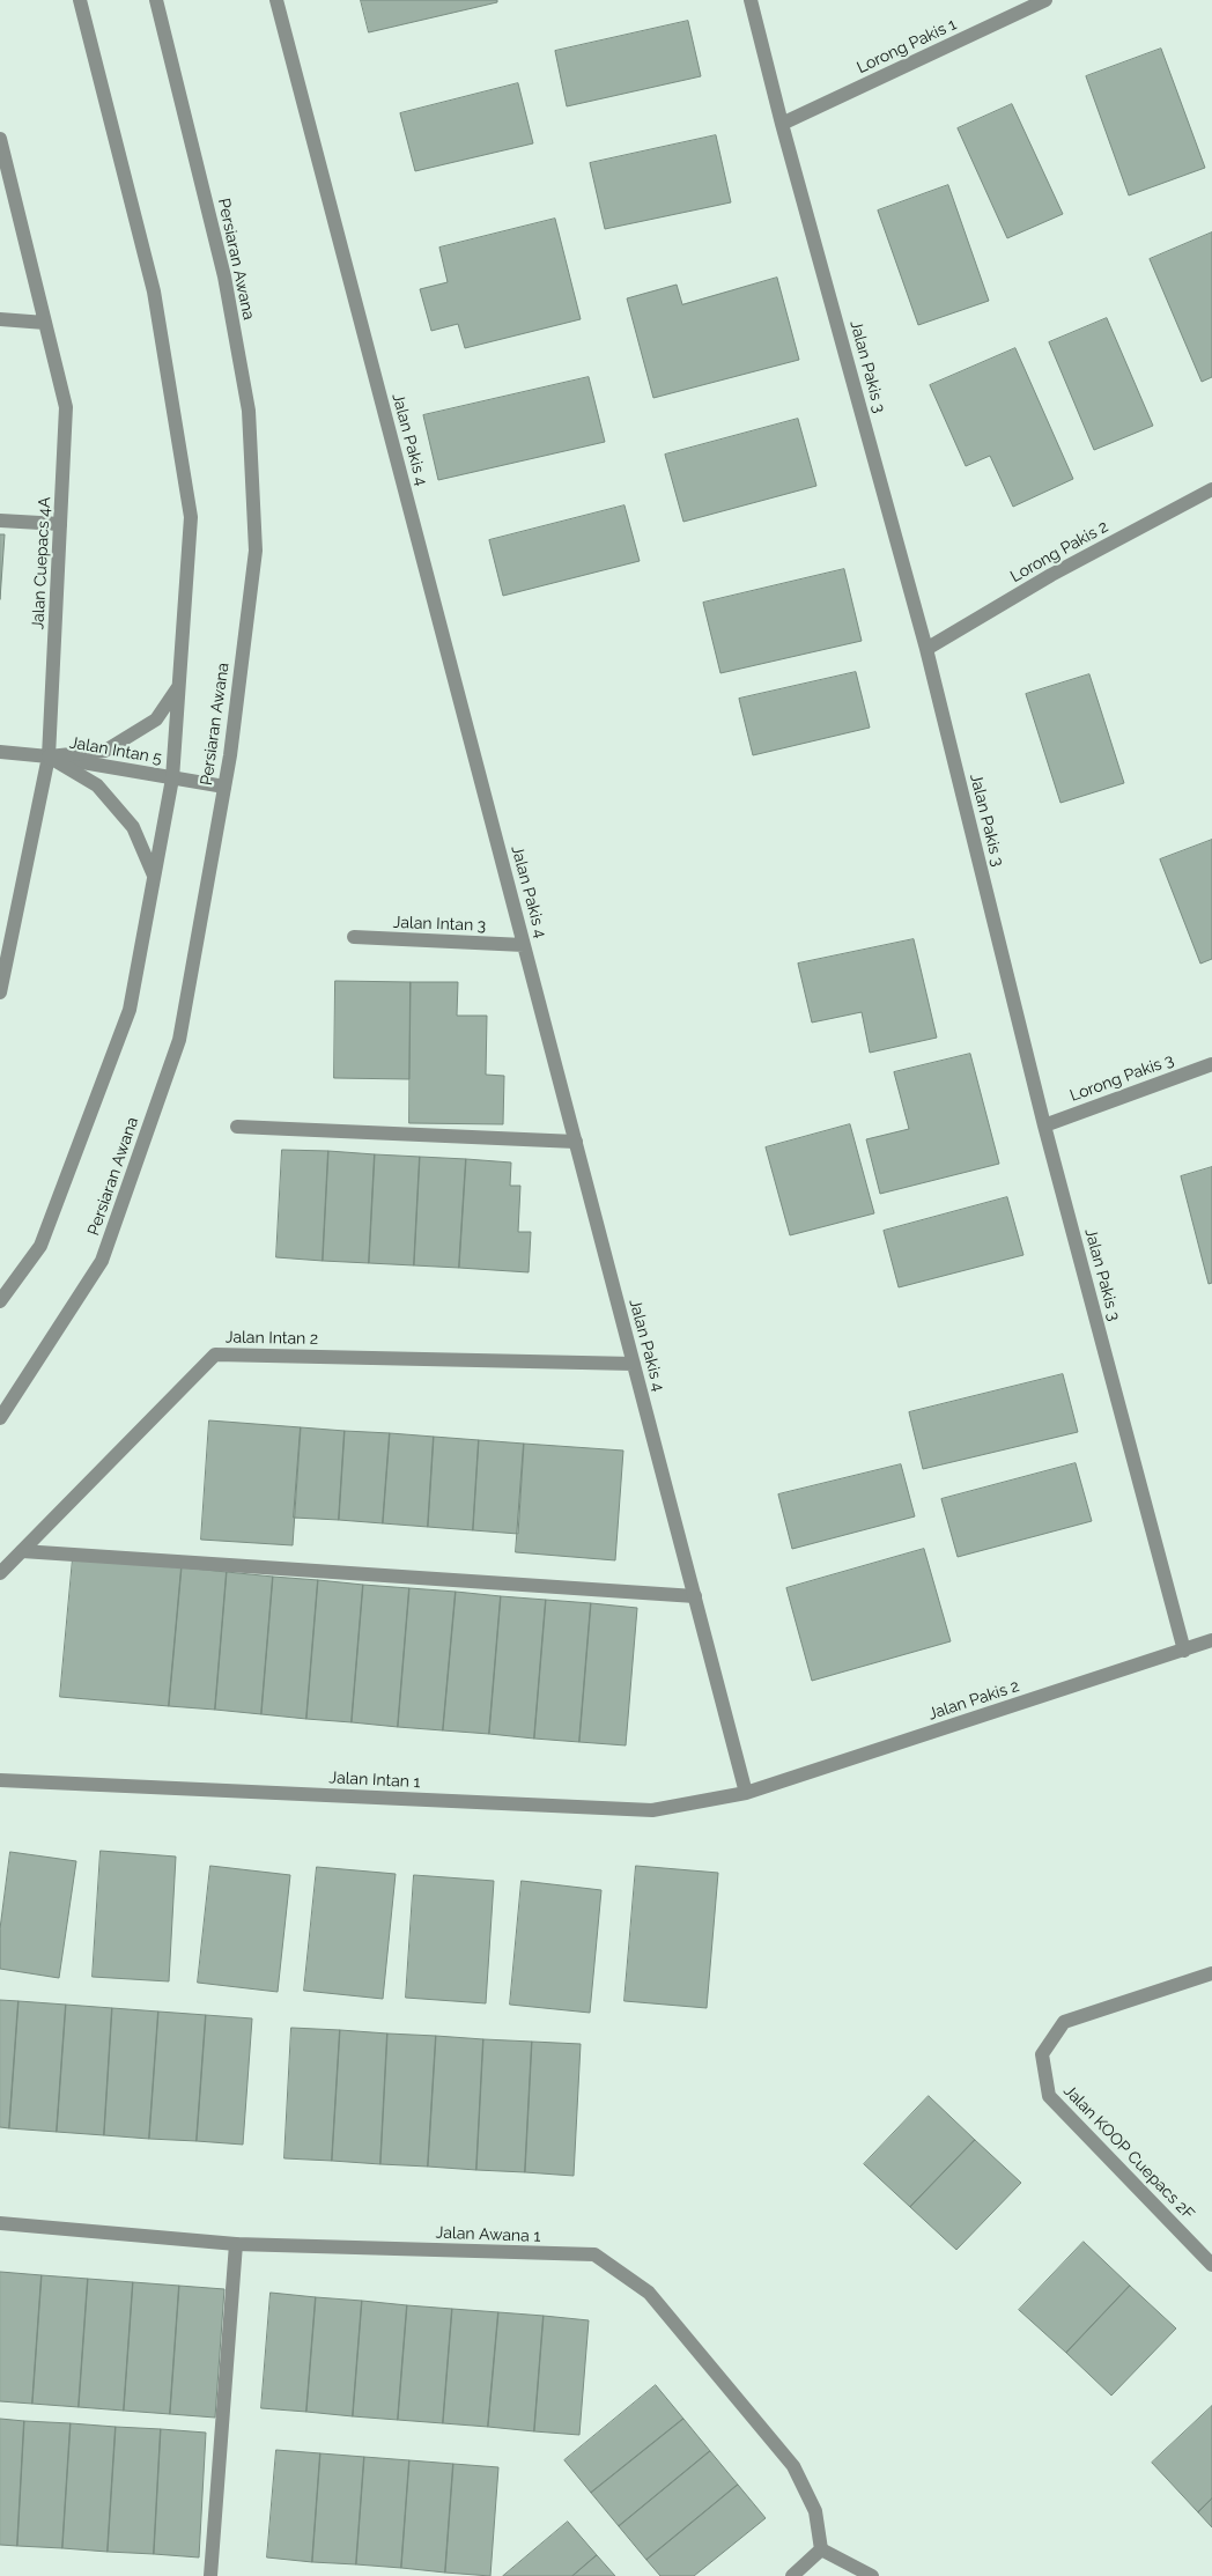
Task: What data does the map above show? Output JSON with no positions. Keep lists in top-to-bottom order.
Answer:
{
  "streets": {
    "street": [
      "Lorong Pakis 1",
      "Persiaran Awana",
      "Jalan Pakis 3",
      "Jalan Pakis 4",
      "Lorong Pakis 2",
      "Jalan Cuepacs 4A",
      "Jalan Intan 5",
      "Jalan Intan 3",
      "Lorong Pakis 3",
      "Jalan Intan 2",
      "Jalan Pakis 2",
      "Jalan Intan 1",
      "Jalan KOOP Cuepacs 2F",
      "Jalan Awana 1"
    ]
  },
  "crossings": [
    ["Lorong Pakis 1", "Jalan Pakis 3"],
    ["Persiaran Awana", "Jalan Intan 5"],
    ["Jalan Pakis 3", "Lorong Pakis 2"],
    ["Jalan Pakis 3", "Lorong Pakis 3"],
    ["Jalan Pakis 3", "Jalan Pakis 2"],
    ["Jalan Pakis 4", "Jalan Intan 3"],
    ["Jalan Pakis 4", "Jalan Intan 2"],
    ["Jalan Pakis 4", "Jalan Pakis 2"],
    ["Jalan Pakis 4", "Jalan Intan 1"],
    ["Jalan Cuepacs 4A", "Jalan Intan 5"],
    ["Jalan Pakis 2", "Jalan Intan 1"]
  ]
}
